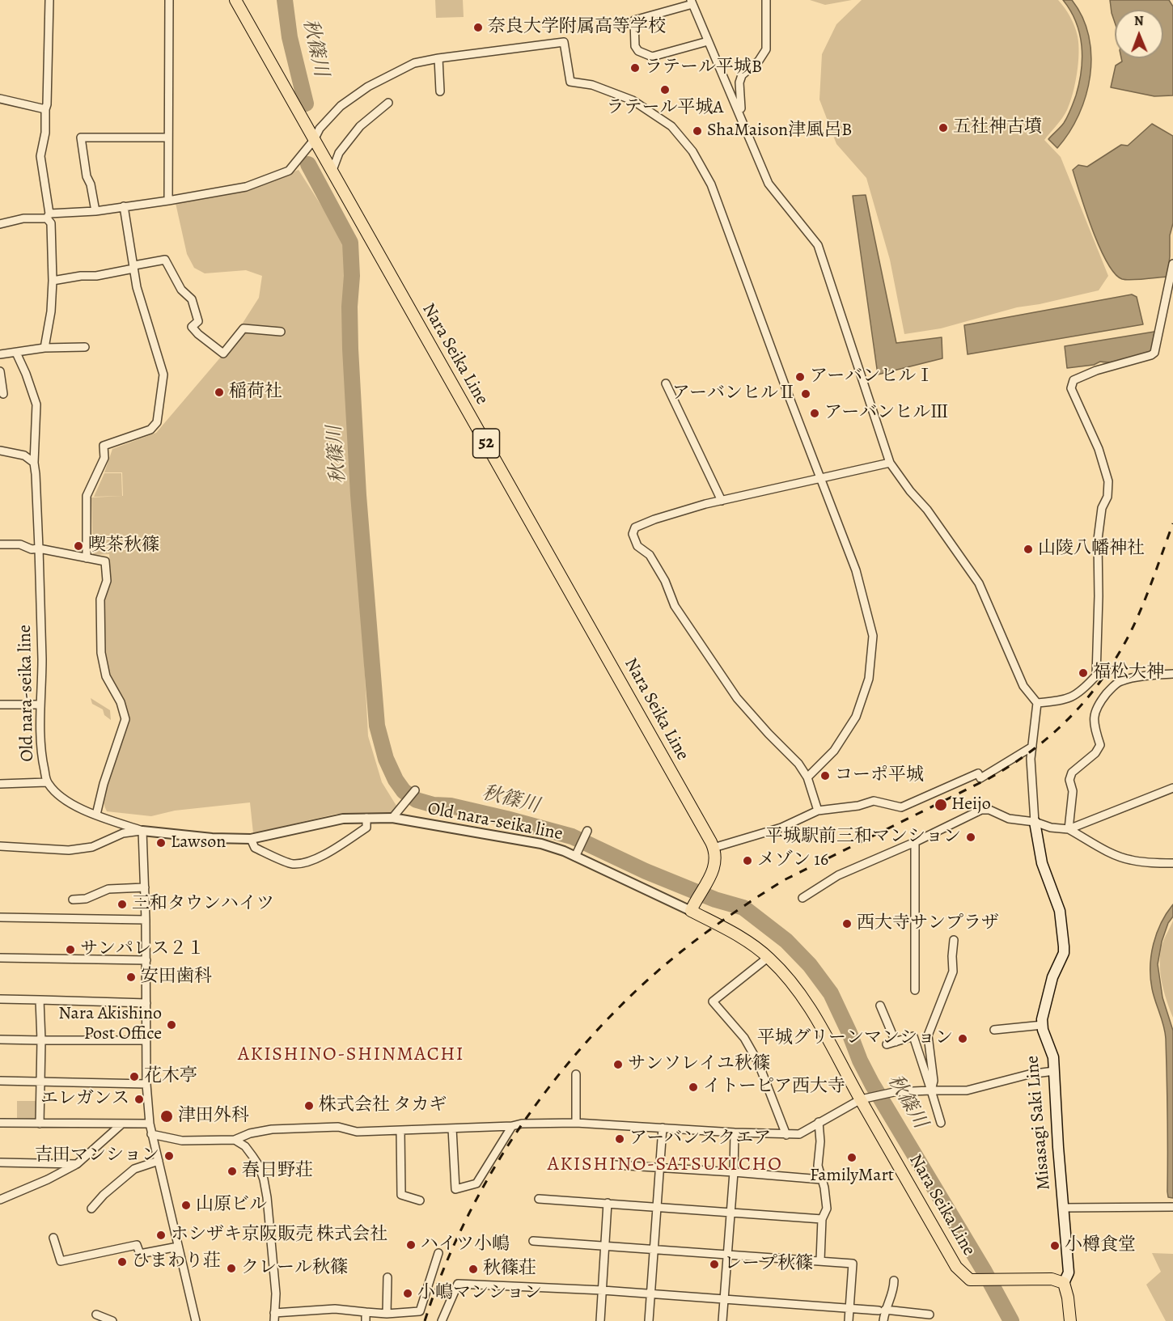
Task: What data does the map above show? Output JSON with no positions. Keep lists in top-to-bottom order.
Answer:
{
  "streets": {
    "main road": ["Nara Seika Line", "52", "Misasagi Saki Line"],
    "street": ["Old nara-seika line"]
  },
  "crossings": [
    ["Nara Seika Line", "Old nara-seika line"],
    ["Nara Seika Line", "Misasagi Saki Line"]
  ],
  "districts": ["AKISHINO-SHINMACHI", "AKISHINO-SATSUKICHO"],
  "water": ["秋篠川"],
  "places": [
    "奈良大学附属高等学校",
    "ラテール平城B",
    "ラテール平城A",
    "五社神古墳",
    "ShaMaison津風呂B",
    "アーバンヒルⅠ",
    "稲荷社",
    "アーバンヒルⅡ",
    "アーバンヒルⅢ",
    "喫茶秋篠",
    "山陵八幡神社",
    "福松大神",
    "コーポ平城",
    "Heijo",
    "平城駅前三和マンション",
    "Lawson",
    "メゾン 16",
    "三和タウンハイツ",
    "西大寺サンプラザ",
    "サンパレス２１",
    "安田歯科",
    "Nara Akishino Post Office",
    "平城グリーンマンション",
    "サンソレイユ秋篠",
    "花木亭",
    "イトーピア西大寺",
    "エレガンス",
    "株式会社 タカギ",
    "津田外科",
    "アーバンスクエア",
    "吉田マンション",
    "FamilyMart",
    "春日野荘",
    "山原ビル",
    "ホシザキ京阪販売 株式会社",
    "ハイツ小嶋",
    "小樽食堂",
    "ひまわり荘",
    "レープ秋篠",
    "クレール秋篠",
    "秋篠荘",
    "小嶋マンション"
  ],
  "north": "top"
}
